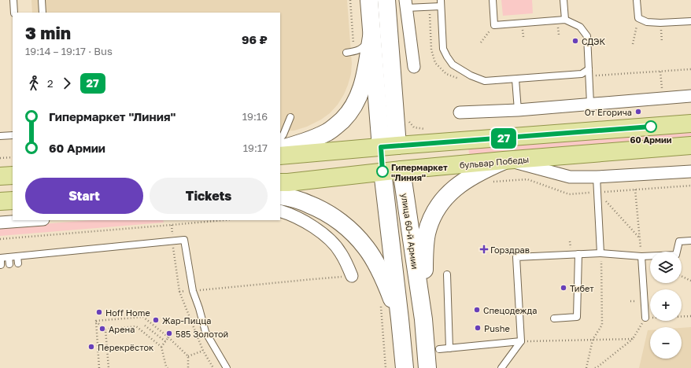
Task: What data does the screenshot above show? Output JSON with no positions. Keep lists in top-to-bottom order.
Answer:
{
  "streets": {
    "main road": ["бульвар Победы", "улица 60-й Армии"]
  },
  "crossings": [
    ["бульвар Победы", "улица 60-й Армии"]
  ],
  "places": {
    "other": [
      "СДЭК",
      "От Егорича",
      "60 Армии",
      "Гипермаркет \"Линия\"",
      "Тибет",
      "Спецодежда",
      "Hoff Home",
      "Жар-Пицца",
      "Pushe",
      "Арена",
      "585 Золотой",
      "Перекрёсток"
    ],
    "health": ["Горздрав"]
  },
  "lines": ["bus line 27"],
  "page": {
    "on_map": "27",
    "heading": ["3 min", "19:14 – 19:17 · Bus", "96 ₽"],
    "legs": ["2", "27"],
    "list": [
      {
        "name": "Гипермаркет \"Линия\"",
        "value": "19:16"
      },
      {
        "name": "60 Армии",
        "value": "19:17"
      }
    ],
    "buttons": ["Start", "Tickets"],
    "map_buttons": ["+", "−"]
  }
}
